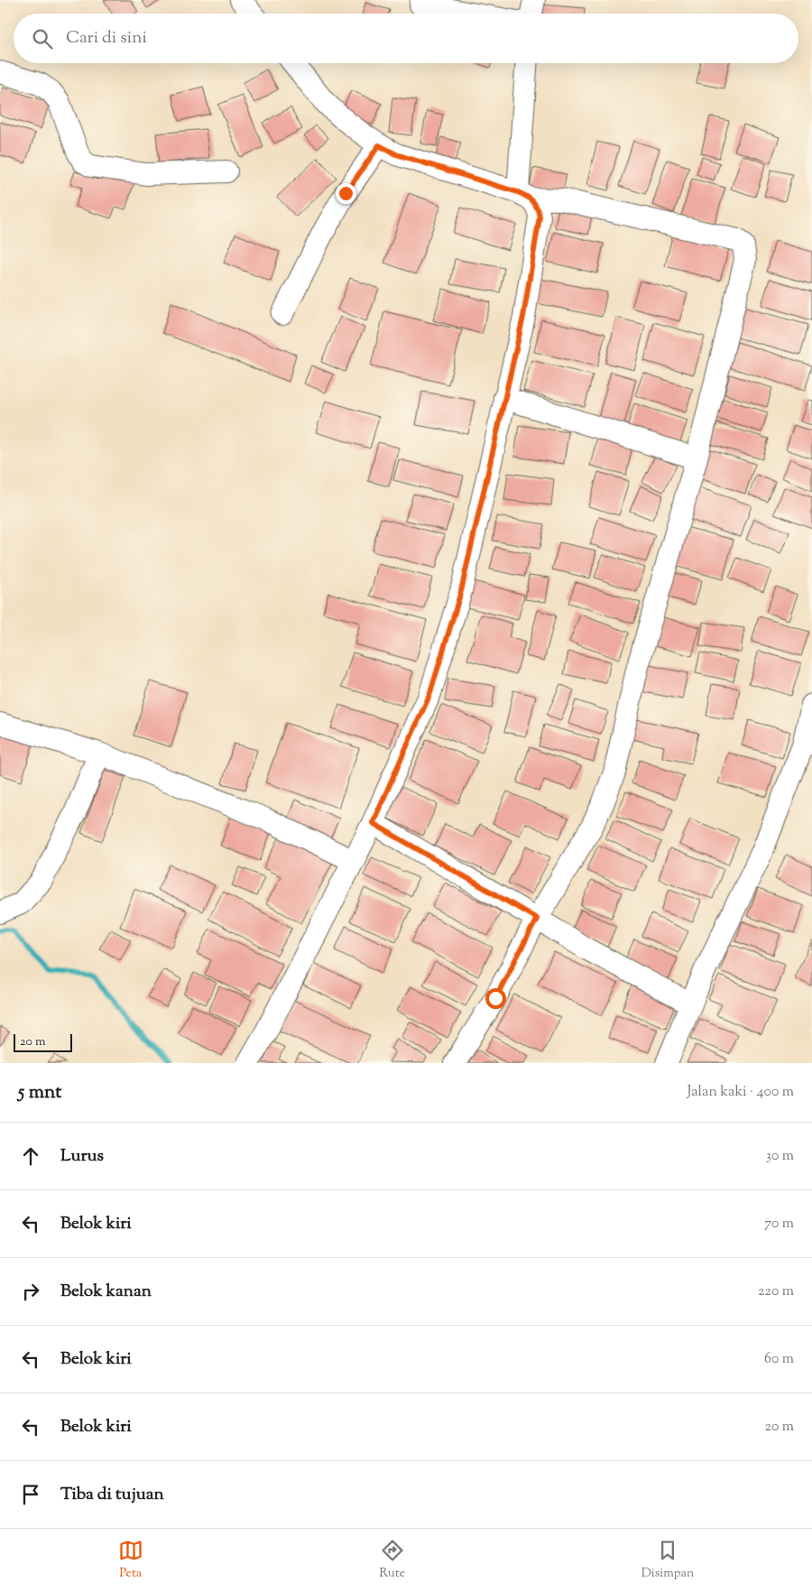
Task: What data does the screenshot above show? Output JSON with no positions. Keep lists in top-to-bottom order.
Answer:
{
  "scale_bar": "20 m",
  "page": {
    "search": "Cari di sini",
    "scale": "20 m",
    "heading": ["5 mnt", "Jalan kaki · 400 m"],
    "list": [
      ["Lurus", "30 m"],
      ["Belok kiri", "70 m"],
      ["Belok kanan", "220 m"],
      ["Belok kiri", "60 m"],
      ["Belok kiri", "20 m"],
      "Tiba di tujuan"
    ],
    "nav": ["Peta", "Rute", "Disimpan"]
  }
}
